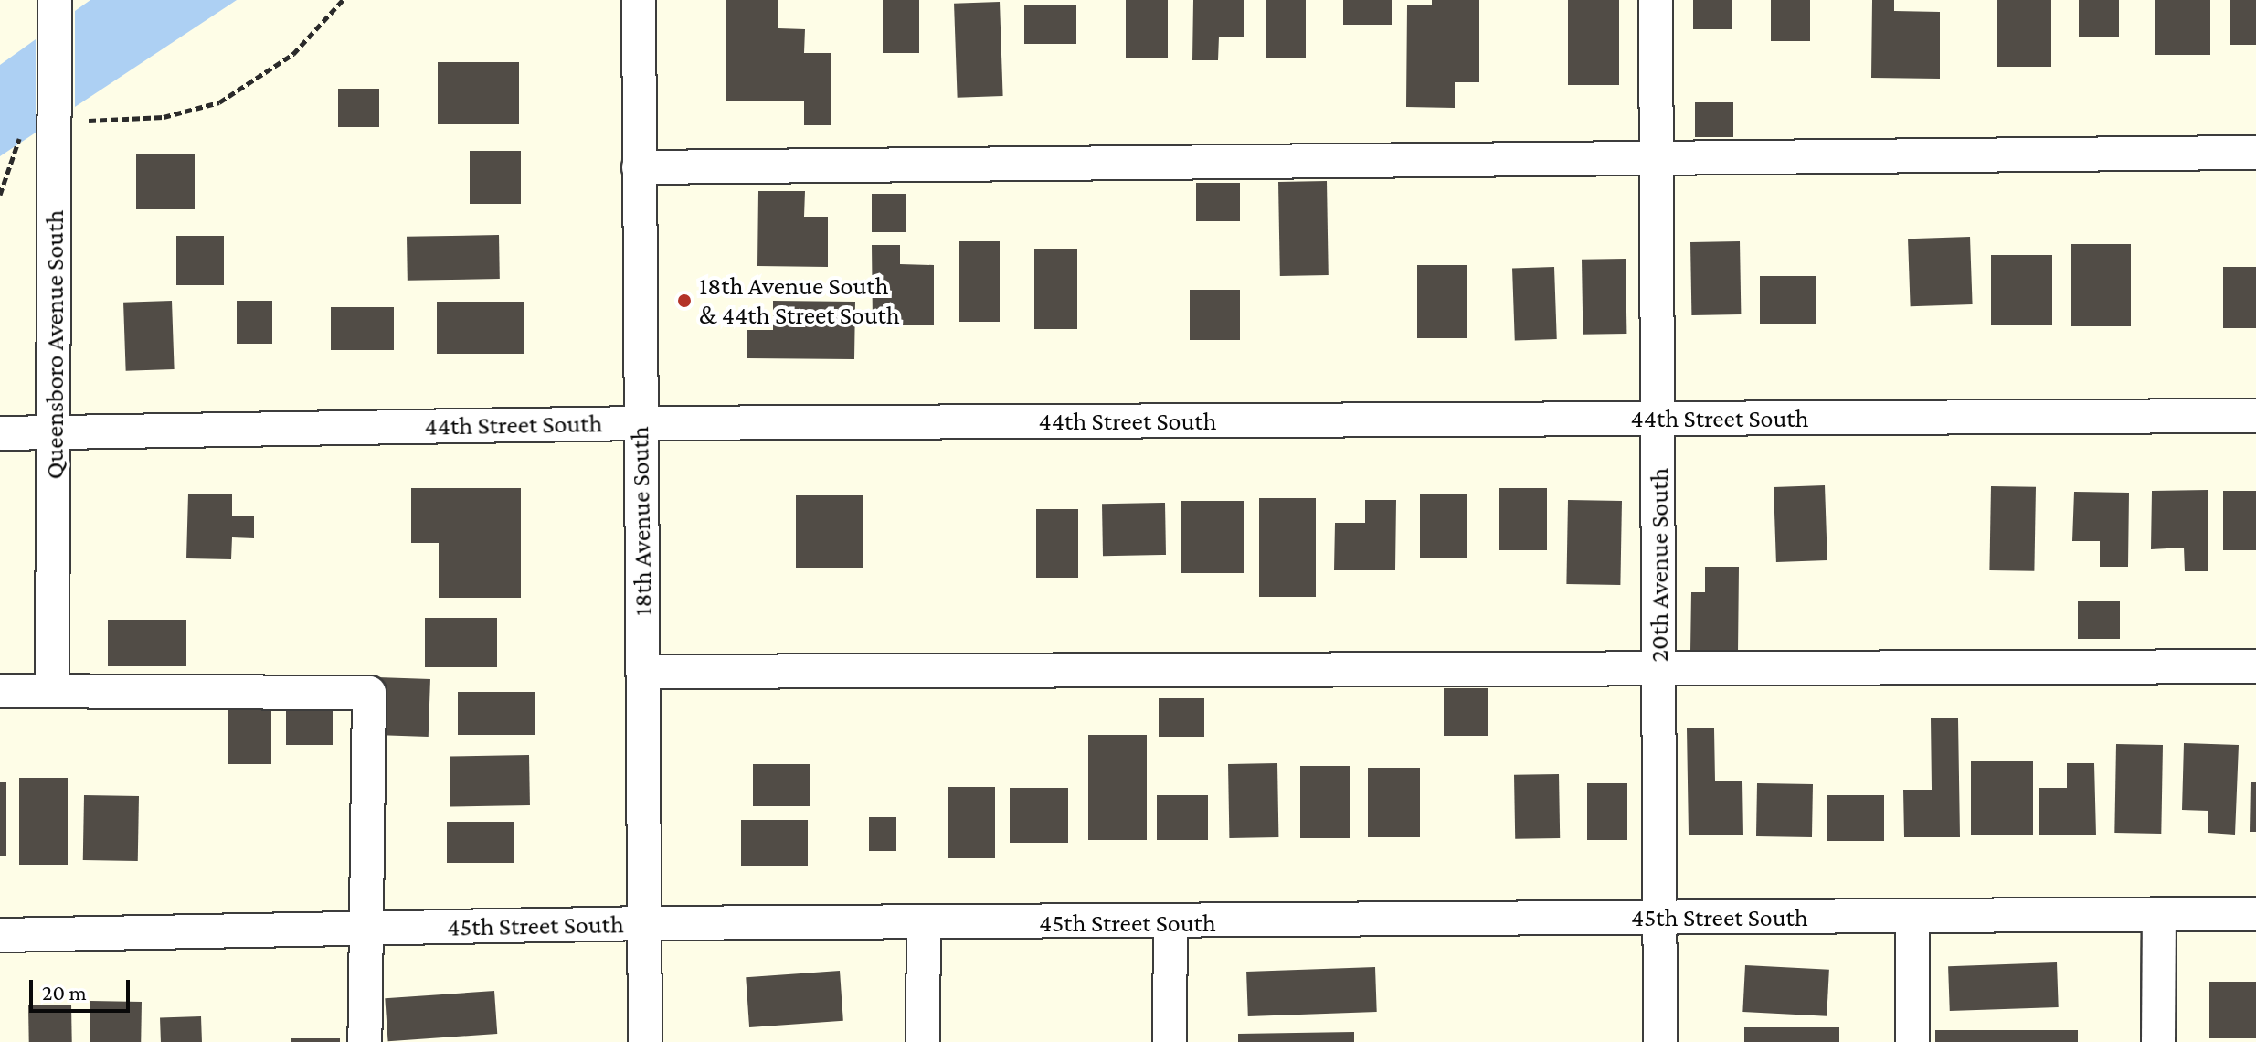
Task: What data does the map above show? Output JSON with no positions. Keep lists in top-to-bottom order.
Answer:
{
  "streets": {
    "street": [
      "Queensboro Avenue South",
      "44th Street South",
      "18th Avenue South",
      "20th Avenue South",
      "45th Street South"
    ]
  },
  "crossings": [
    ["Queensboro Avenue South", "44th Street South"],
    ["44th Street South", "18th Avenue South"],
    ["44th Street South", "20th Avenue South"],
    ["18th Avenue South", "45th Street South"],
    ["20th Avenue South", "45th Street South"]
  ],
  "places": ["18th Avenue South & 44th Street South"],
  "scale_bar": "20 m"
}
